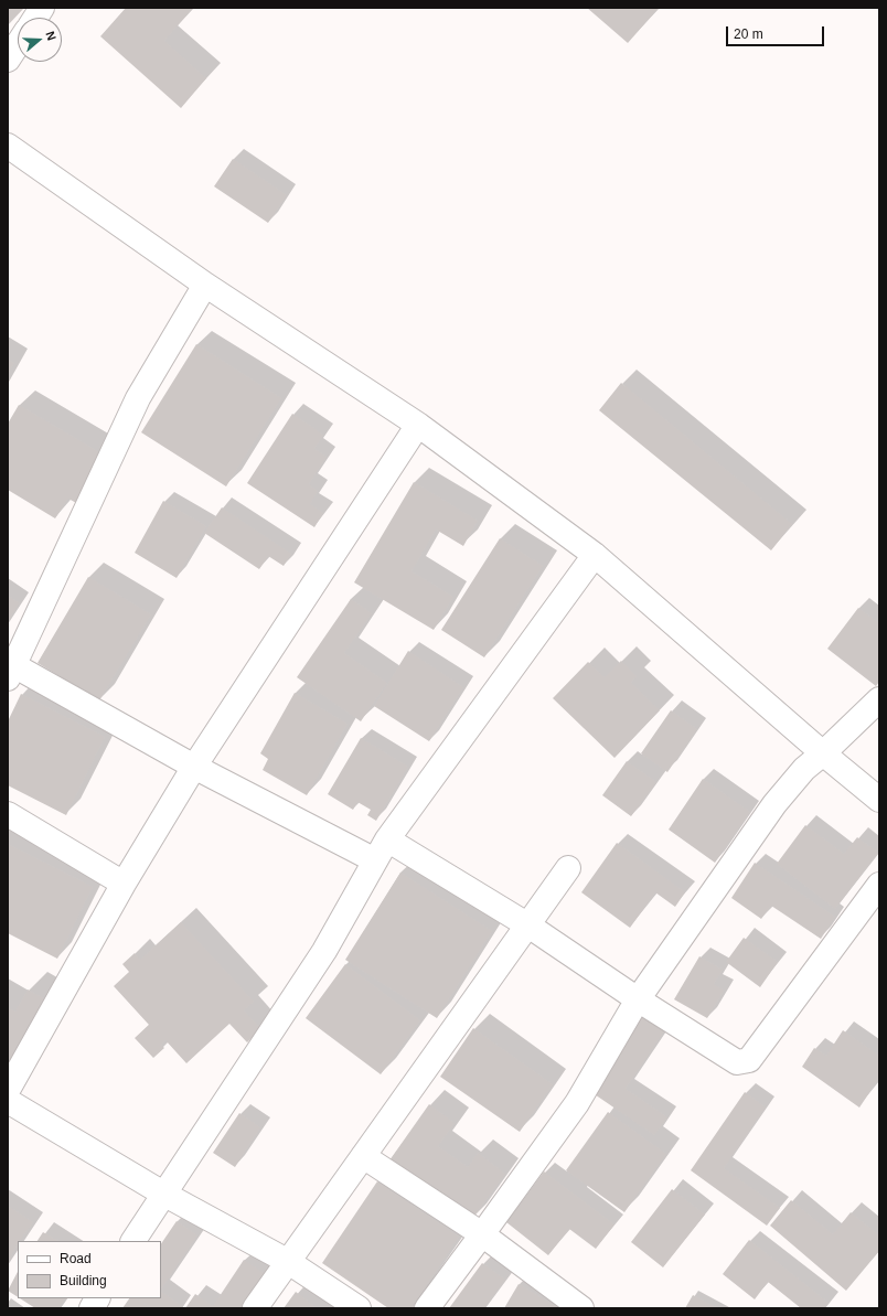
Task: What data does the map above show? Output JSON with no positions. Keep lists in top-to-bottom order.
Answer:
{
  "legend": ["Road", "Building"],
  "scale_bar": "20 m",
  "north": "right"
}
